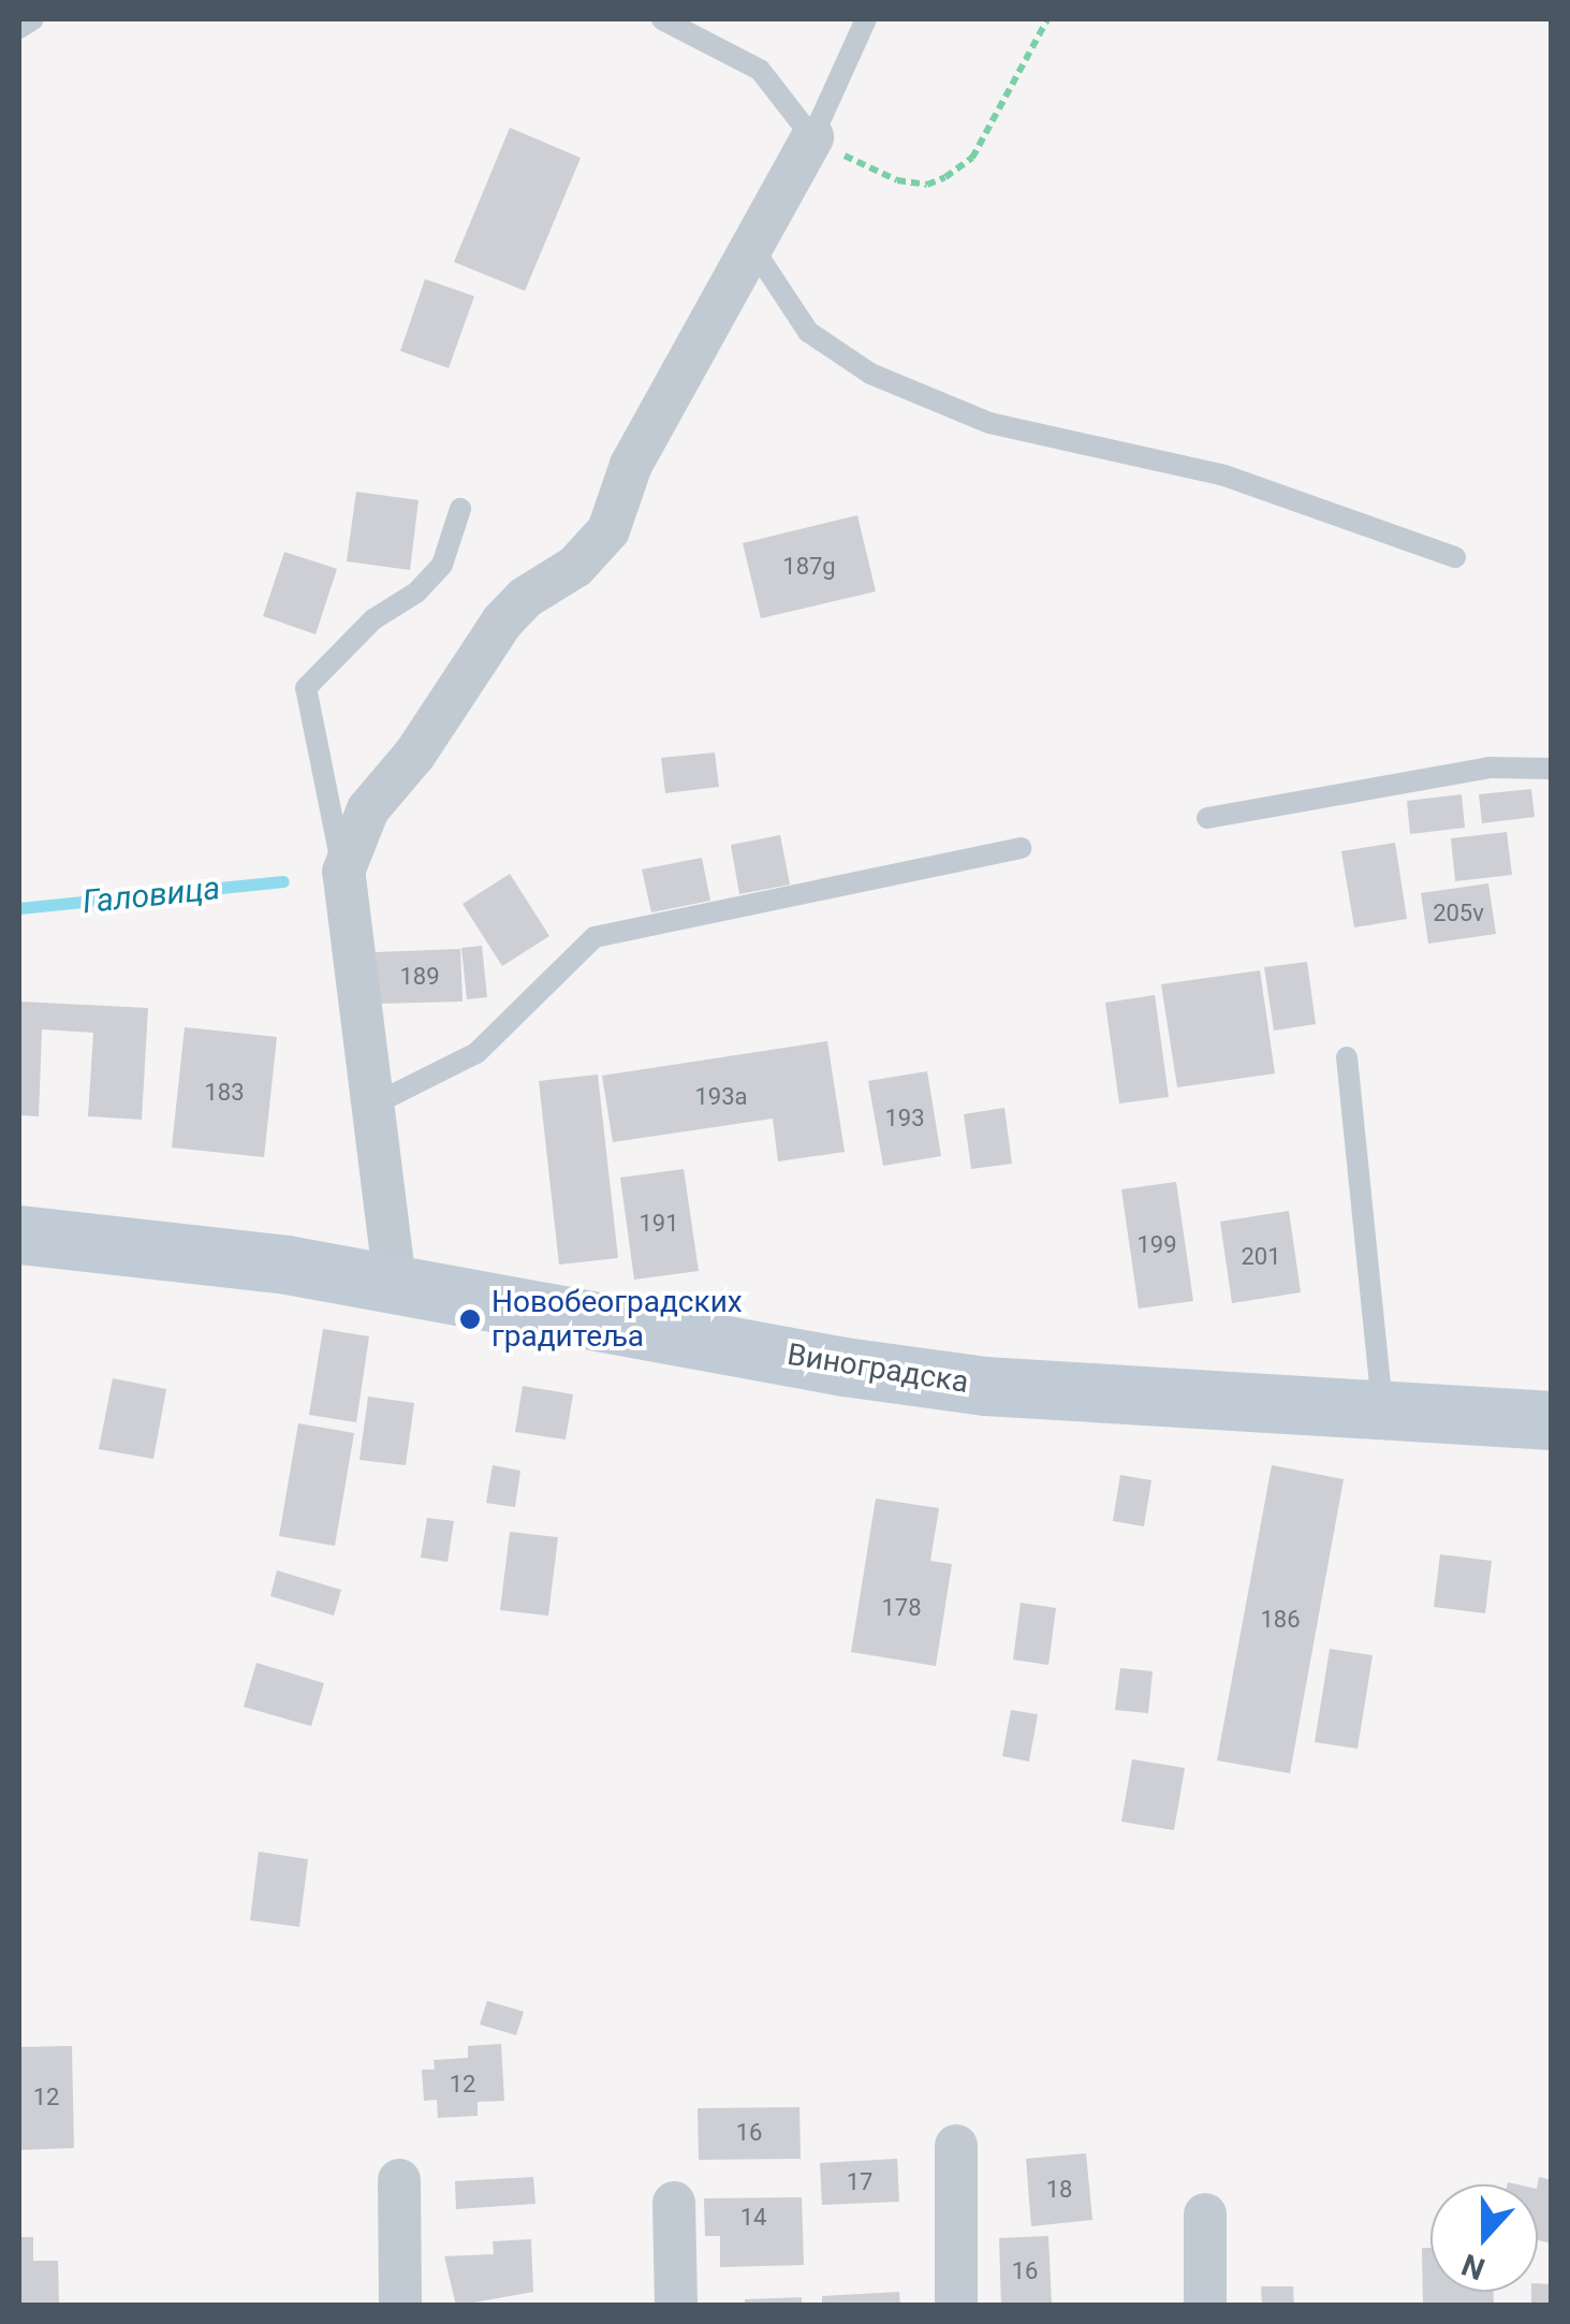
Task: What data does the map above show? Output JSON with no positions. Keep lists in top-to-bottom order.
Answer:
{
  "streets": {
    "street": ["Виноградска"]
  },
  "water": ["Галовица"],
  "places": ["Новобеоградских градитеља"],
  "house_numbers": [
    "187g",
    "205v",
    "189",
    "183",
    "193a",
    "193",
    "191",
    "199",
    "201",
    "178",
    "186",
    "12",
    "12",
    "16",
    "17",
    "18",
    "14",
    "16"
  ],
  "north": "bottom"
}
